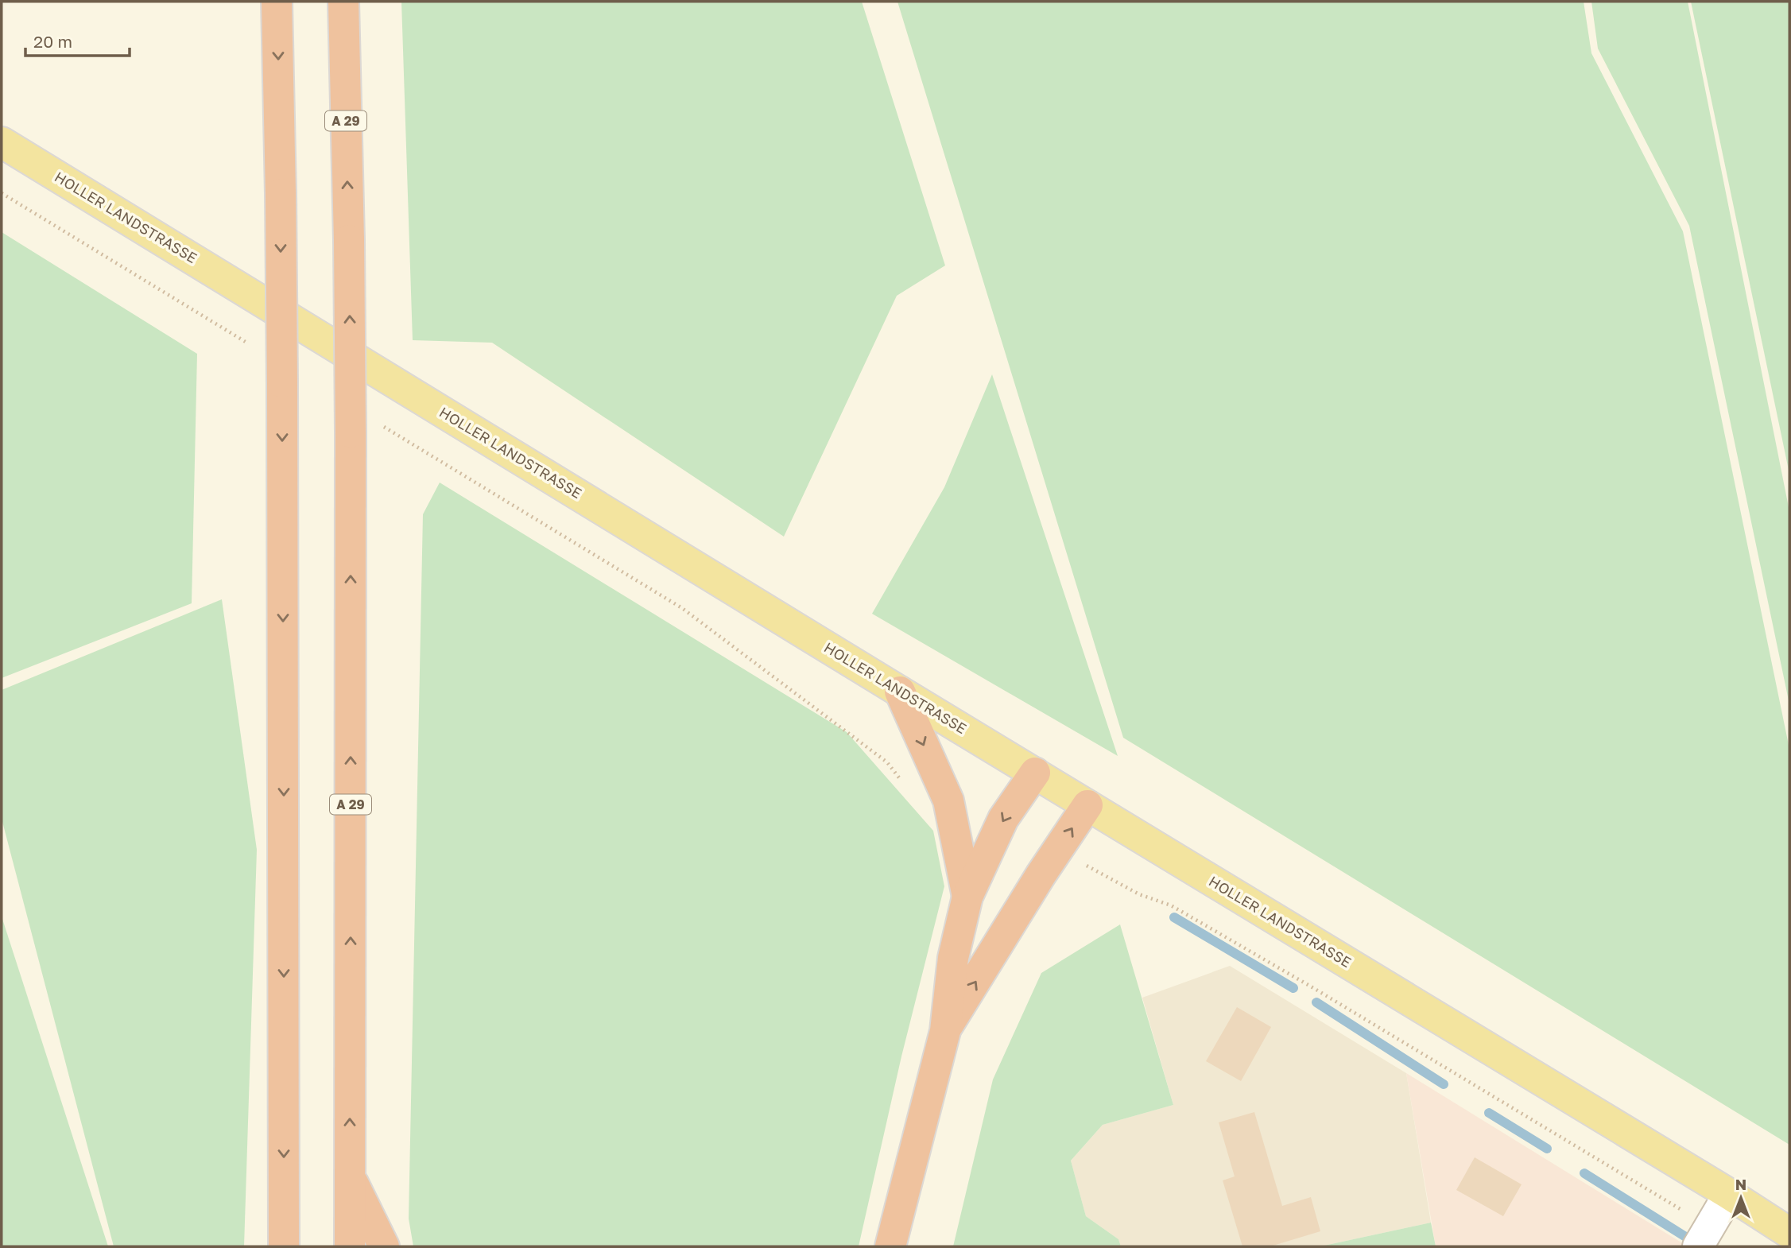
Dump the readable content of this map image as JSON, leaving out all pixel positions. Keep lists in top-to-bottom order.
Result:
{
  "streets": {
    "highway": ["A 29"],
    "main road": ["HOLLER LANDSTRASSE"]
  },
  "scale_bar": "20 m",
  "north": "top"
}
